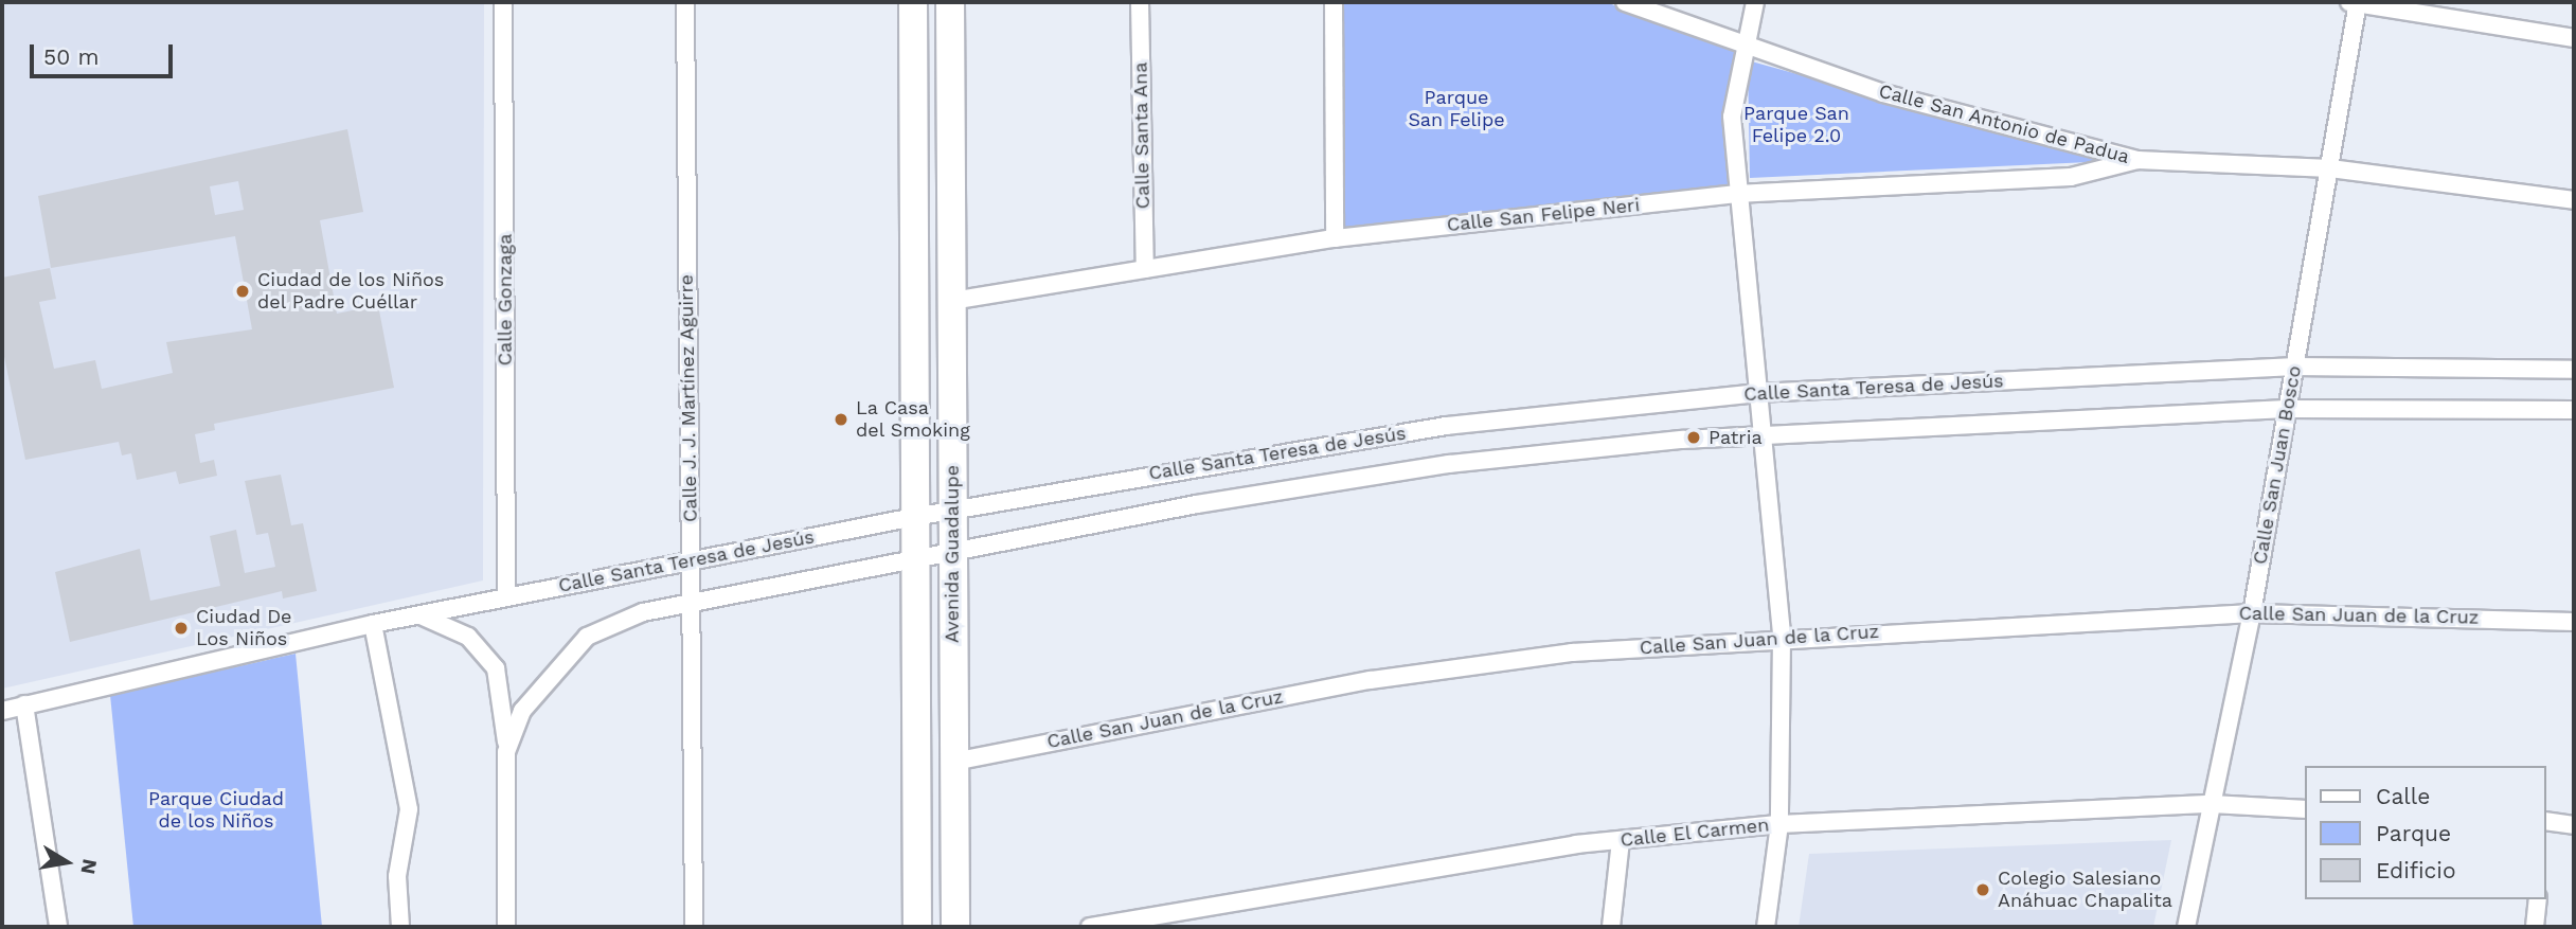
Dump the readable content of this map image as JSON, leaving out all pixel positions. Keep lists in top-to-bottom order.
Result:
{
  "streets": {
    "main road": ["Avenida Guadalupe"],
    "street": [
      "Calle San Antonio de Padua",
      "Calle Santa Ana",
      "Calle San Felipe Neri",
      "Calle Gonzaga",
      "Calle Santa Teresa de Jesús",
      "Calle J. J. Martínez Aguirre",
      "Calle San Juan Bosco",
      "Calle San Juan de la Cruz",
      "Calle El Carmen"
    ]
  },
  "crossings": [
    ["Calle San Antonio de Padua", "Calle San Felipe Neri"],
    ["Calle San Antonio de Padua", "Calle San Juan Bosco"],
    ["Calle Santa Ana", "Calle San Felipe Neri"],
    ["Calle San Felipe Neri", "Avenida Guadalupe"],
    ["Calle Gonzaga", "Calle Santa Teresa de Jesús"],
    ["Calle Santa Teresa de Jesús", "Calle J. J. Martínez Aguirre"],
    ["Calle Santa Teresa de Jesús", "Calle San Juan Bosco"],
    ["Calle Santa Teresa de Jesús", "Avenida Guadalupe"],
    ["Calle San Juan Bosco", "Calle San Juan de la Cruz"],
    ["Calle San Juan Bosco", "Calle El Carmen"],
    ["Avenida Guadalupe", "Calle San Juan de la Cruz"]
  ],
  "parks": ["Parque San Felipe", "Parque San Felipe 2.0", "Parque Ciudad de los Niños"],
  "places": [
    "Ciudad de los Niños del Padre Cuéllar",
    "La Casa del Smoking",
    "Patria",
    "Ciudad De Los Niños",
    "Colegio Salesiano Anáhuac Chapalita"
  ],
  "legend": ["Calle", "Parque", "Edificio"],
  "scale_bar": "50 m",
  "north": "right"
}
